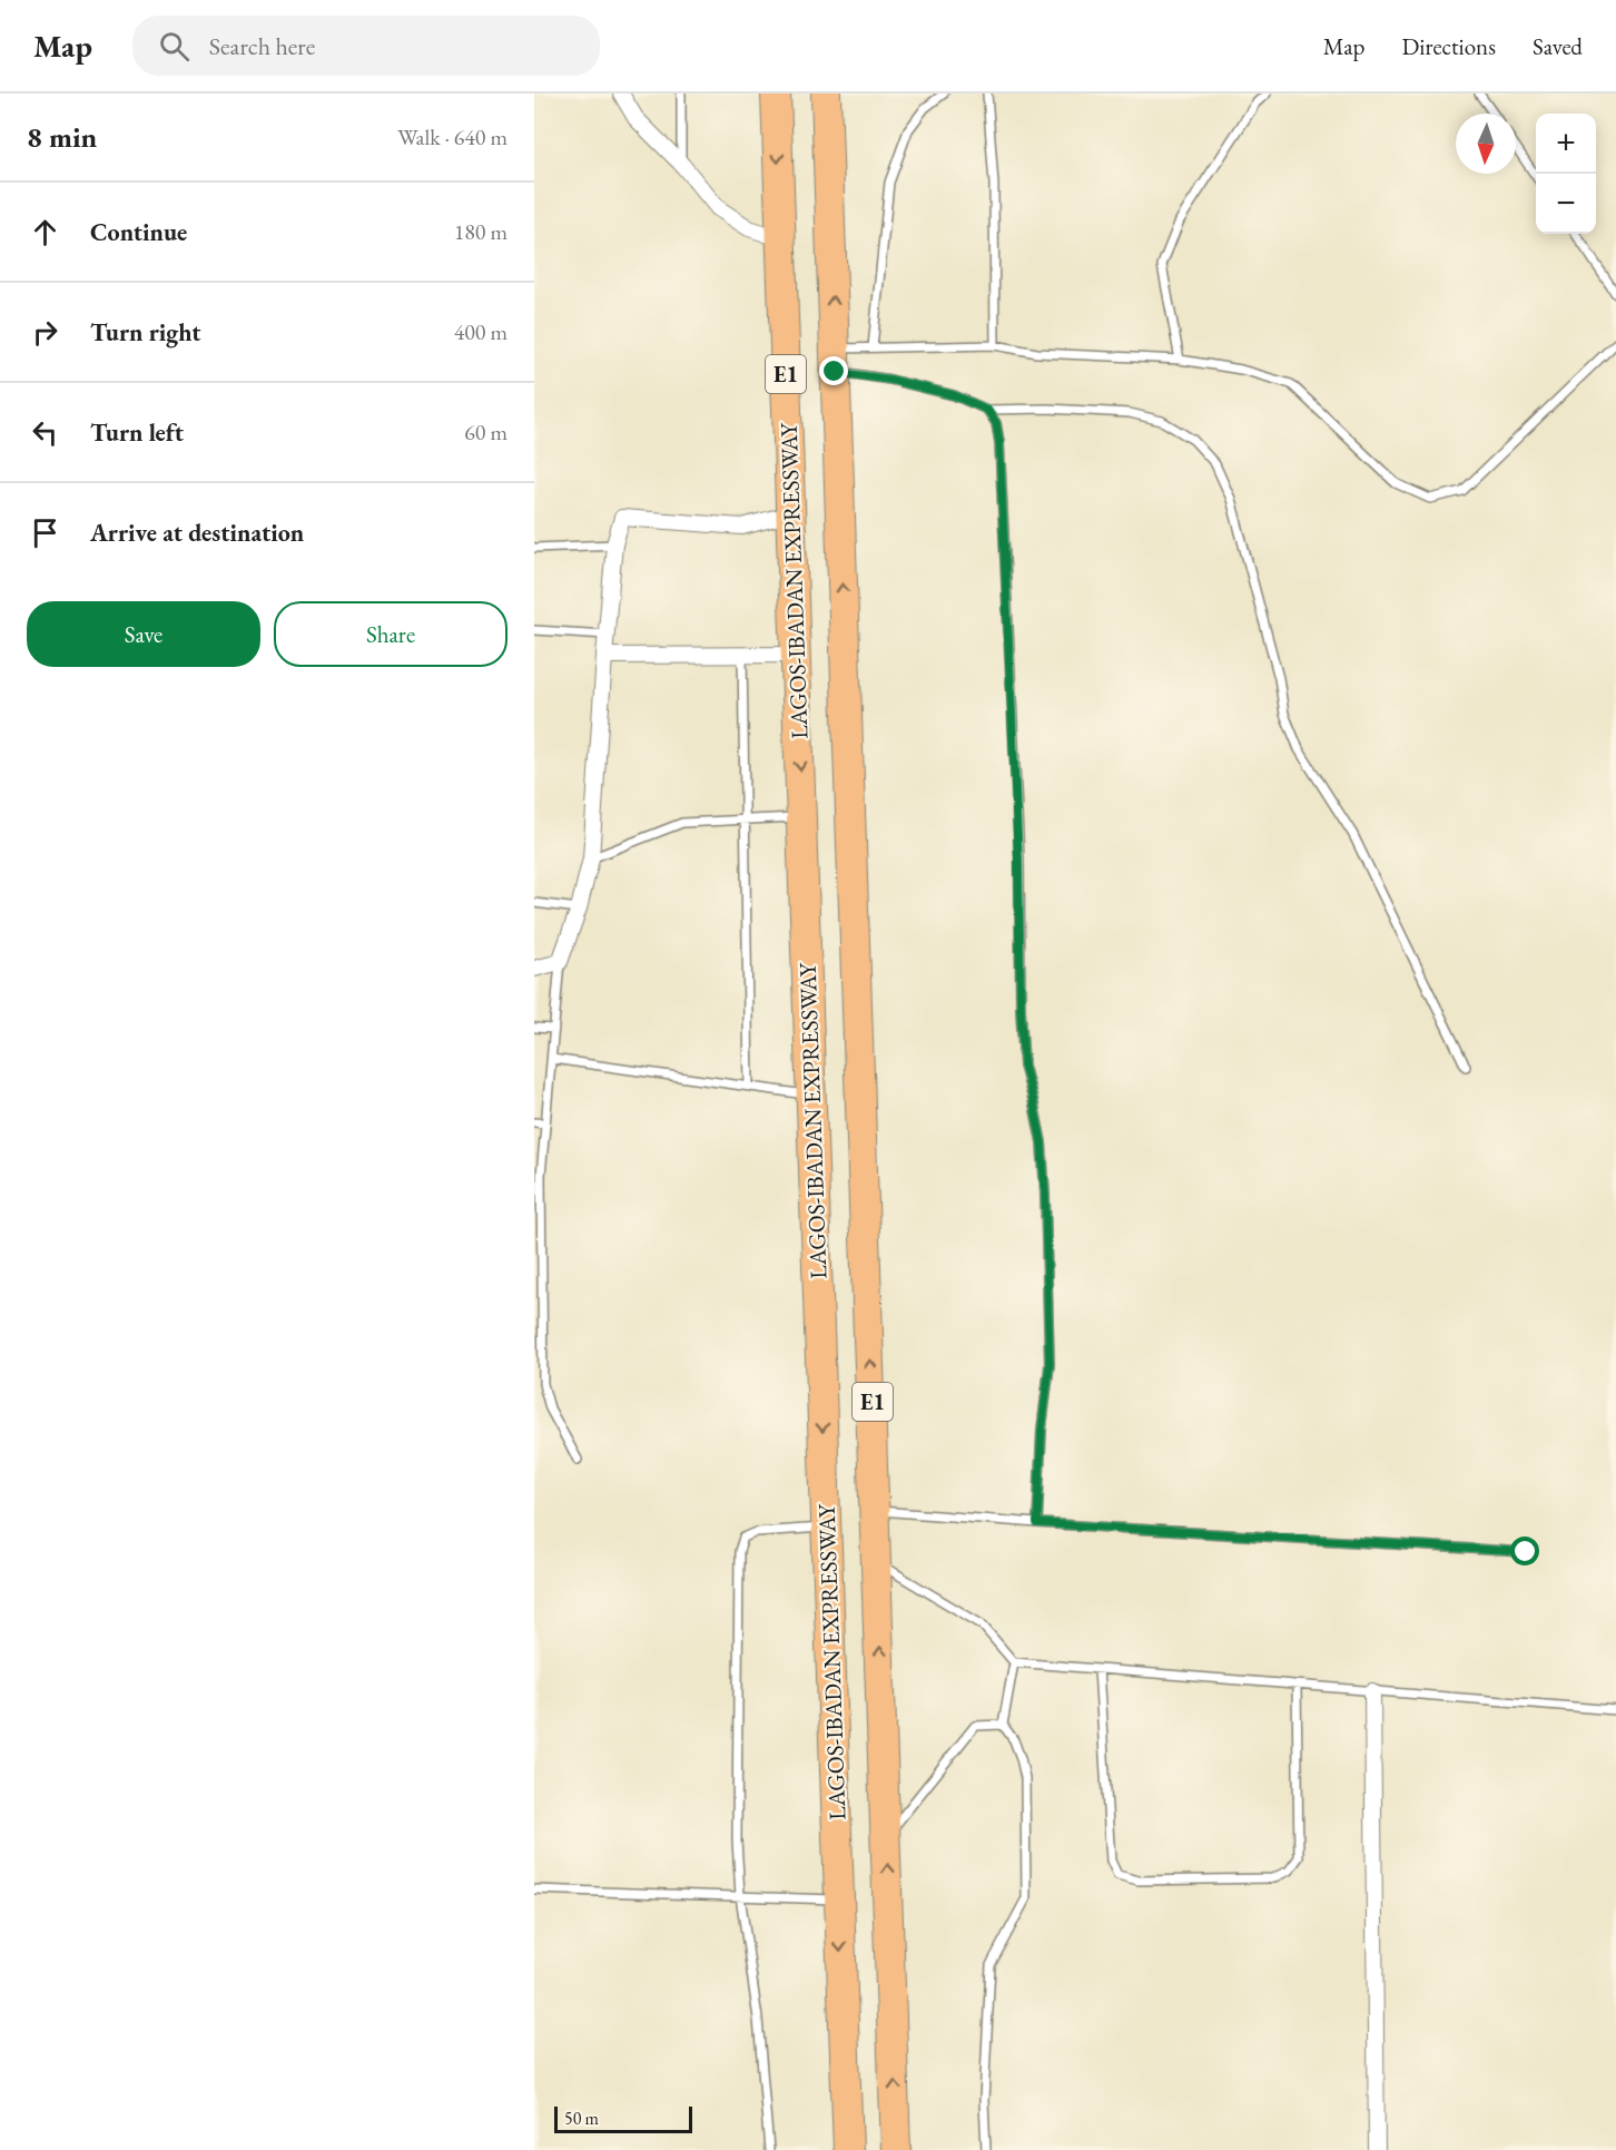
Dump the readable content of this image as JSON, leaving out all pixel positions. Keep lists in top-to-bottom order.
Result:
{
  "streets": {
    "highway": ["E1", "LAGOS-IBADAN EXPRESSWAY"]
  },
  "scale_bar": "50 m",
  "north": "bottom",
  "page": {
    "header": "Map",
    "search": "Search here",
    "nav": ["Map", "Directions", "Saved"],
    "heading": ["8 min", "Walk · 640 m"],
    "map_buttons": ["+", "−"],
    "list": [
      ["Continue", "180 m"],
      ["Turn right", "400 m"],
      ["Turn left", "60 m"],
      "Arrive at destination"
    ],
    "buttons": ["Save", "Share"],
    "scale": "50 m"
  }
}
